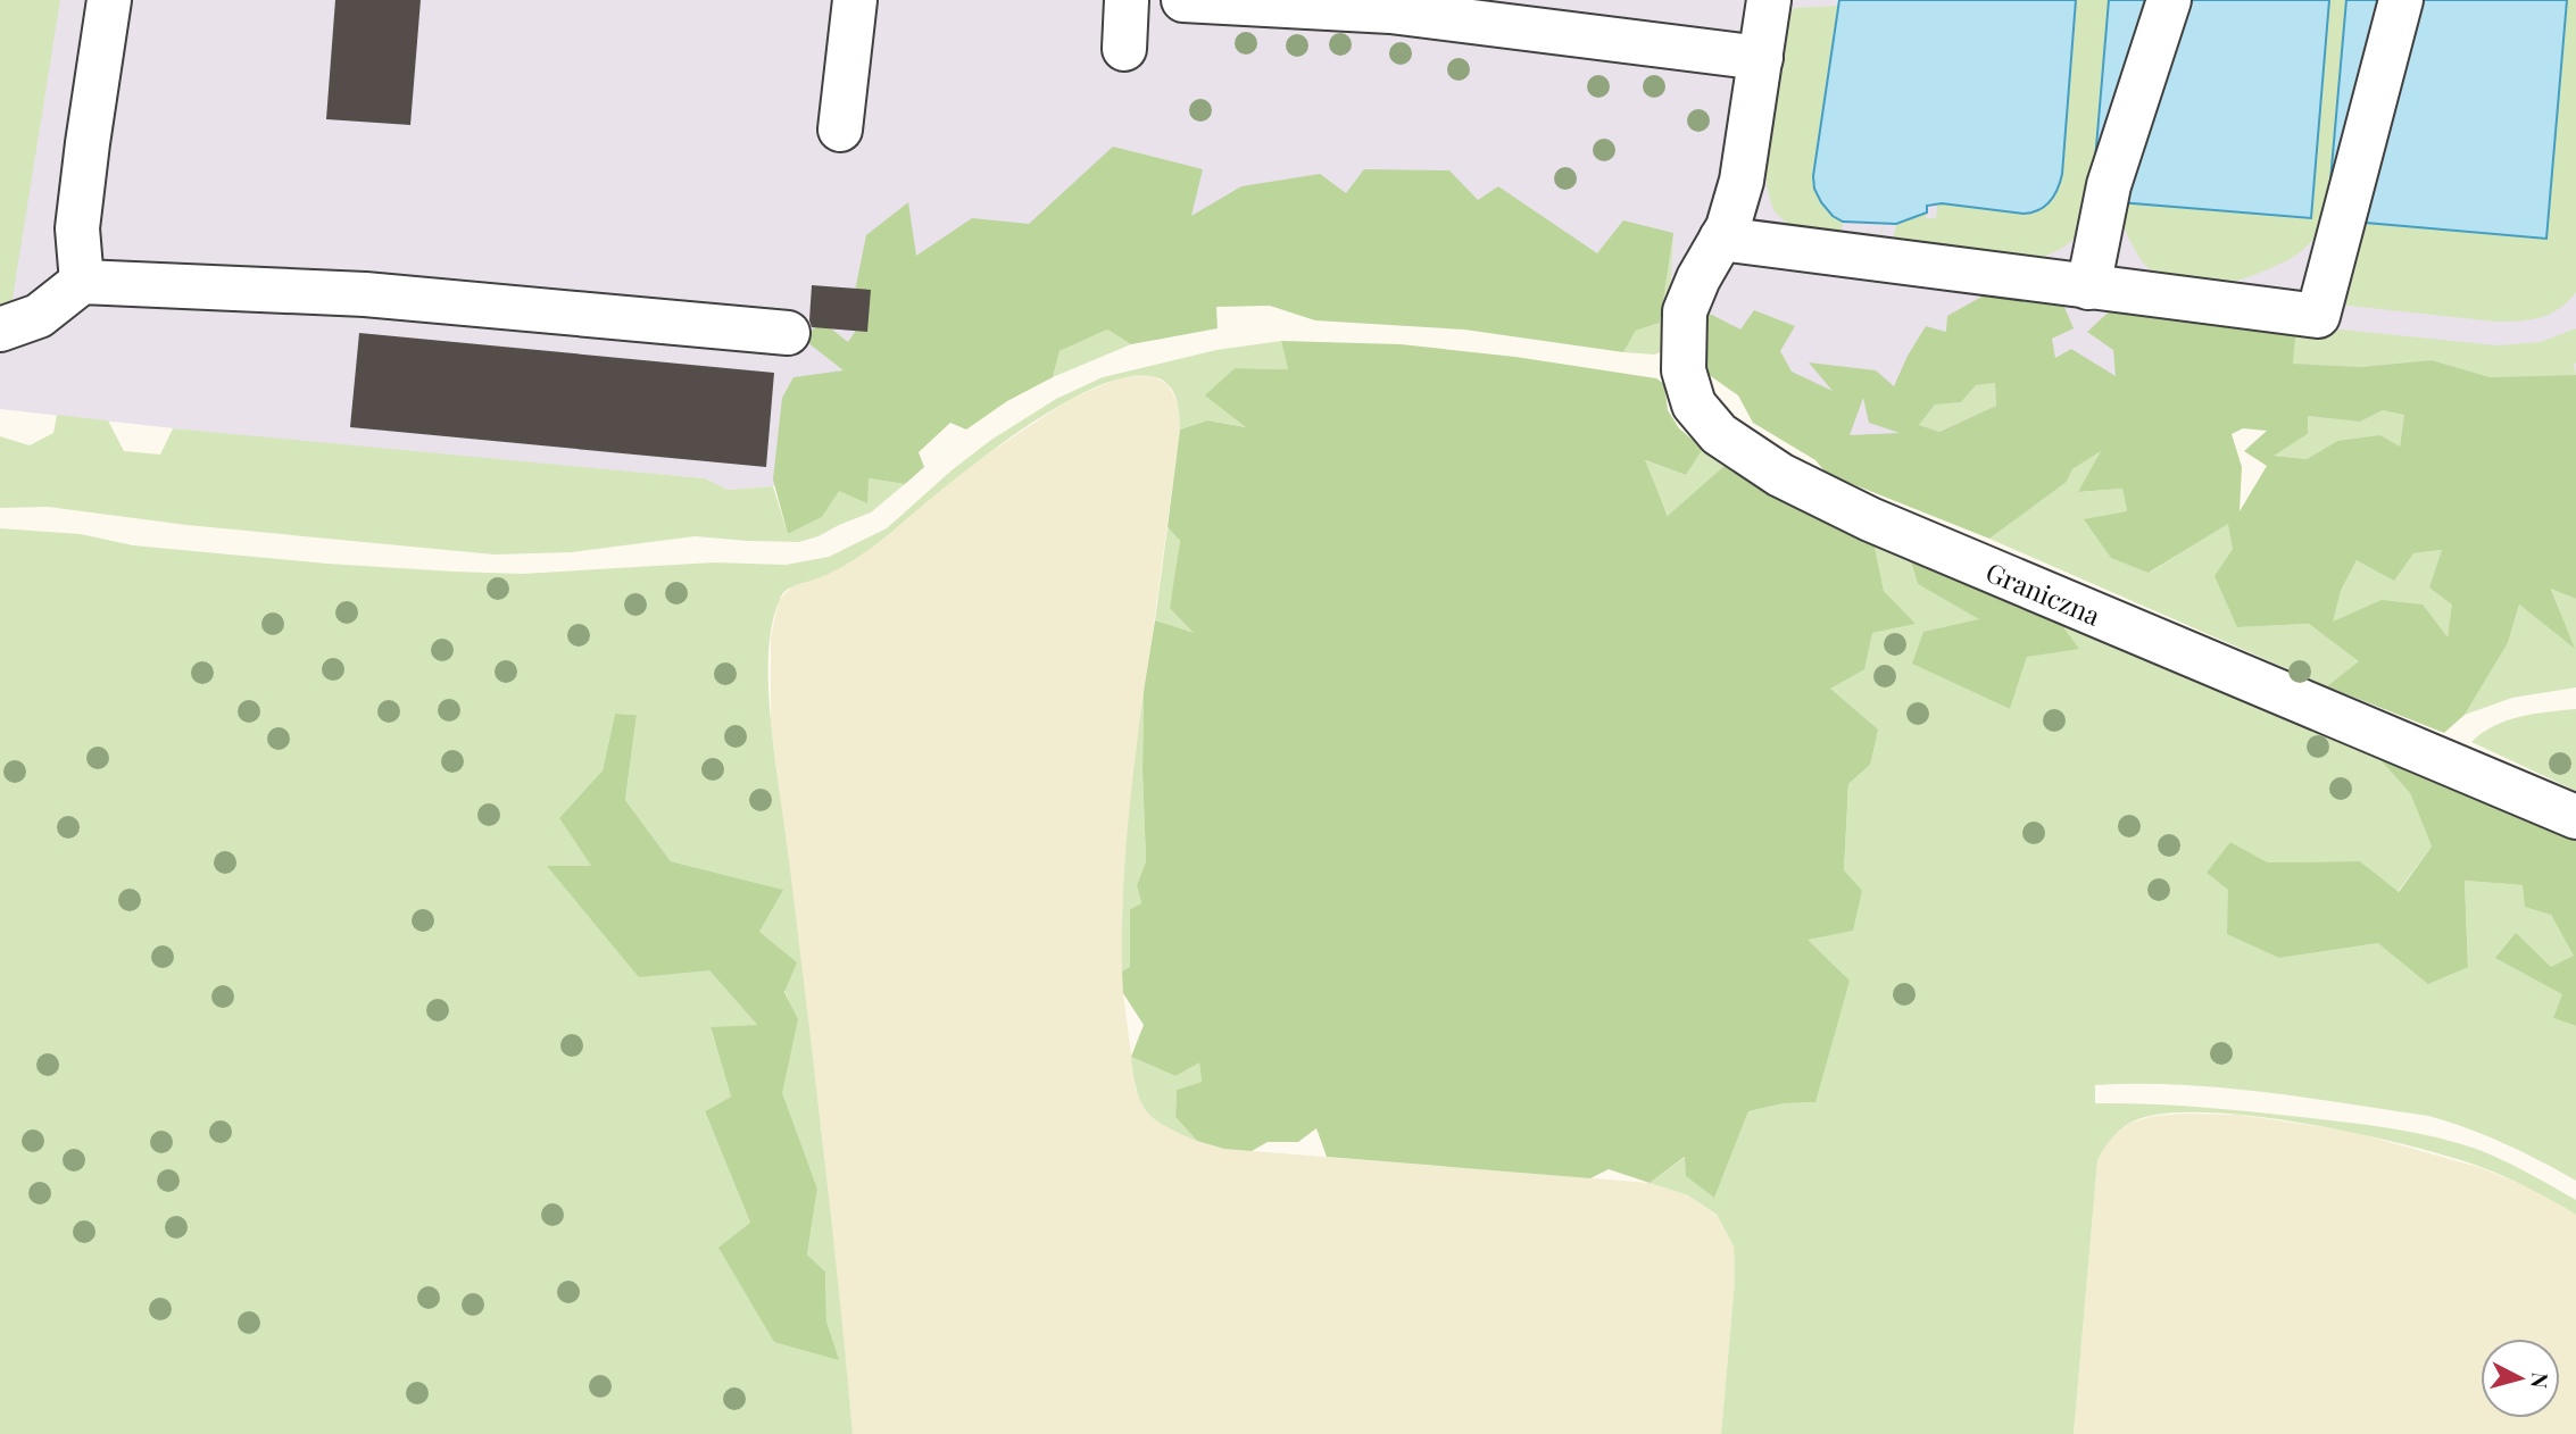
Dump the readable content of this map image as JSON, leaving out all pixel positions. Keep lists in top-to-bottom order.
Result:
{
  "streets": {
    "street": ["Graniczna"]
  },
  "north": "right"
}
